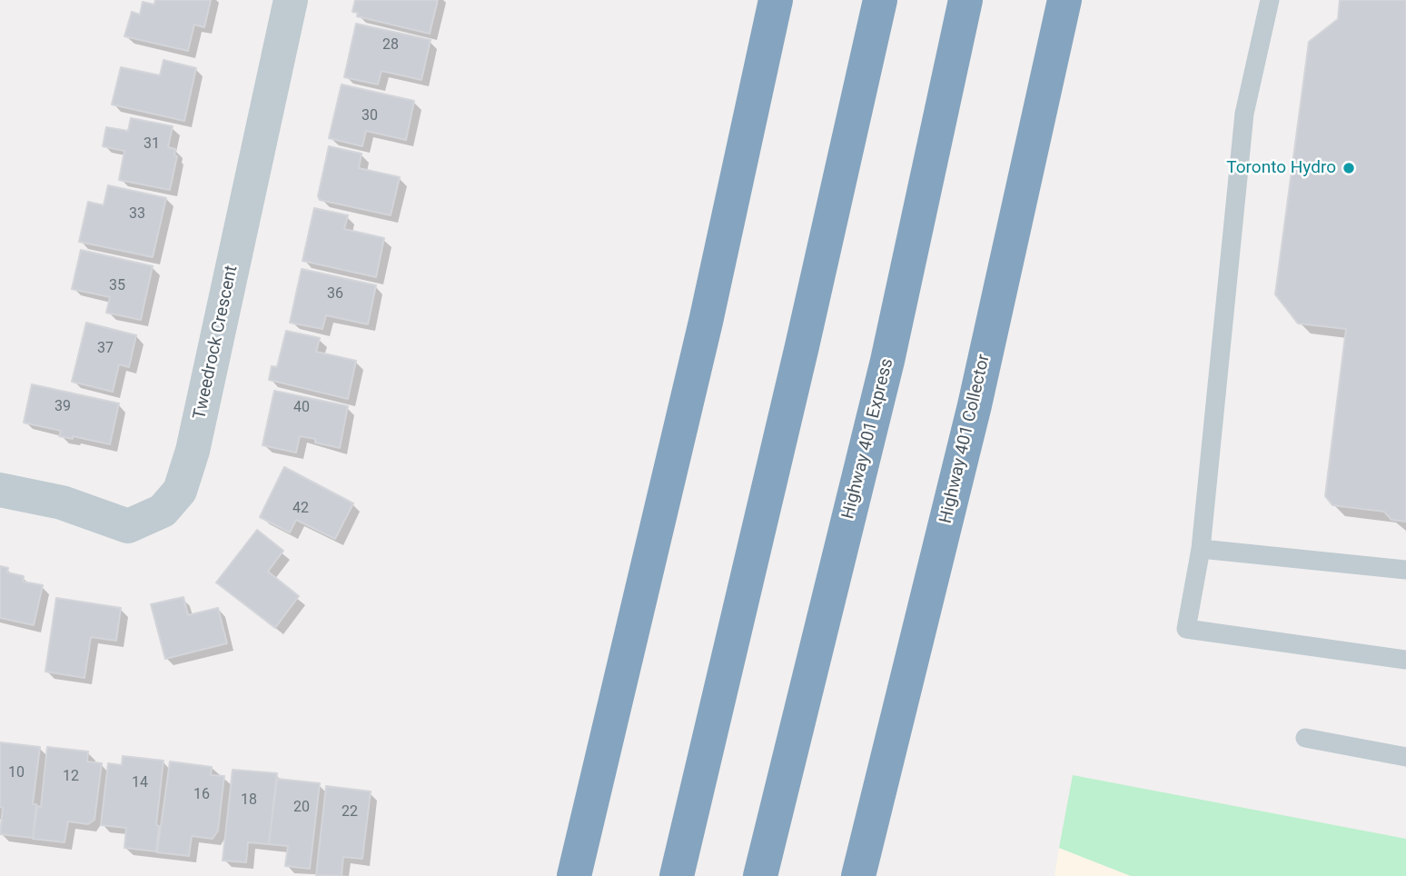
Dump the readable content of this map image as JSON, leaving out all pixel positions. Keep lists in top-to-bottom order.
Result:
{
  "streets": {
    "highway": ["Highway 401 Express", "Highway 401 Collector"],
    "street": ["Tweedrock Crescent"]
  },
  "places": ["Toronto Hydro"],
  "house_numbers": [
    "28",
    "30",
    "31",
    "33",
    "35",
    "36",
    "37",
    "39",
    "40",
    "42",
    "10",
    "12",
    "14",
    "16",
    "18",
    "20",
    "22"
  ]
}
